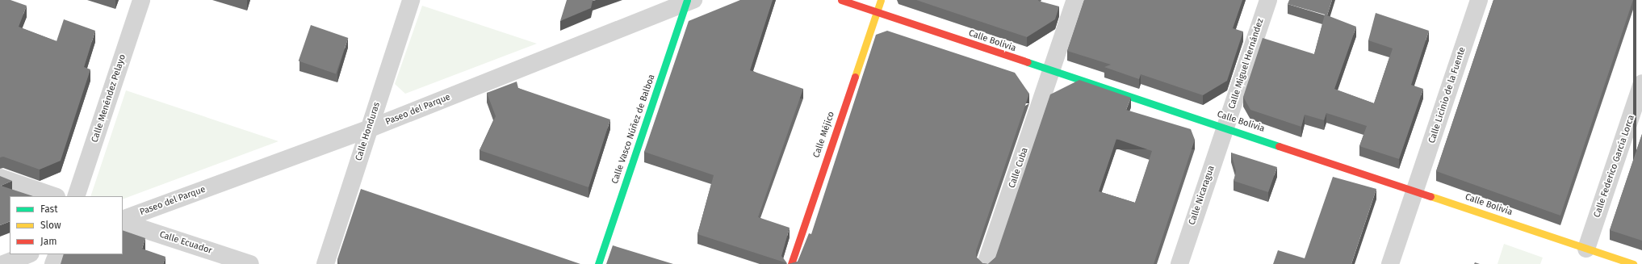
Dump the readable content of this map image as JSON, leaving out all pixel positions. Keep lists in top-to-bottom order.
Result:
{
  "streets": {
    "street": [
      "Calle Bolivia",
      "Calle Miguel Hernández",
      "Calle Licinio de la Fuente",
      "Calle Menéndez Pelayo",
      "Paseo del Parque",
      "Calle Vasco Núñez de Balboa",
      "Calle Honduras",
      "Calle Méjico",
      "Calle Federico García Lorca",
      "Calle Cuba",
      "Calle Nicaragua",
      "Calle Ecuador"
    ]
  },
  "crossings": [
    ["Calle Bolivia", "Calle Miguel Hernández"],
    ["Calle Bolivia", "Calle Licinio de la Fuente"],
    ["Calle Bolivia", "Calle Méjico"],
    ["Calle Bolivia", "Calle Federico García Lorca"],
    ["Calle Bolivia", "Calle Cuba"],
    ["Calle Bolivia", "Calle Nicaragua"],
    ["Calle Miguel Hernández", "Calle Nicaragua"],
    ["Paseo del Parque", "Calle Vasco Núñez de Balboa"],
    ["Paseo del Parque", "Calle Honduras"]
  ],
  "legend": ["Fast", "Slow", "Jam"]
}
